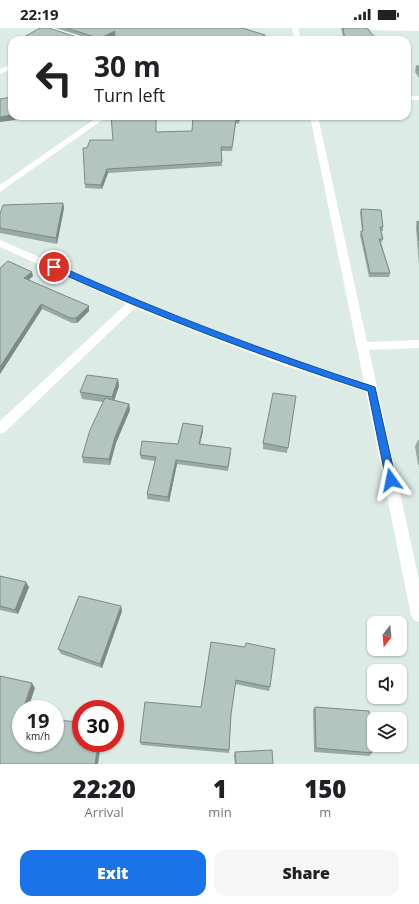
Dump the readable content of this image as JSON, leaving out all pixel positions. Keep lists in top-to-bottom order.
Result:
{
  "north": "bottom",
  "page": {
    "status": "22:19",
    "turn": ["30 m", "Turn left"],
    "speed": "19 km/h",
    "limit": "30",
    "eta": [
      "22:20",
      "Arrival",
      "1",
      "min",
      "150",
      "m"
    ],
    "buttons": ["Exit", "Share"]
  }
}
